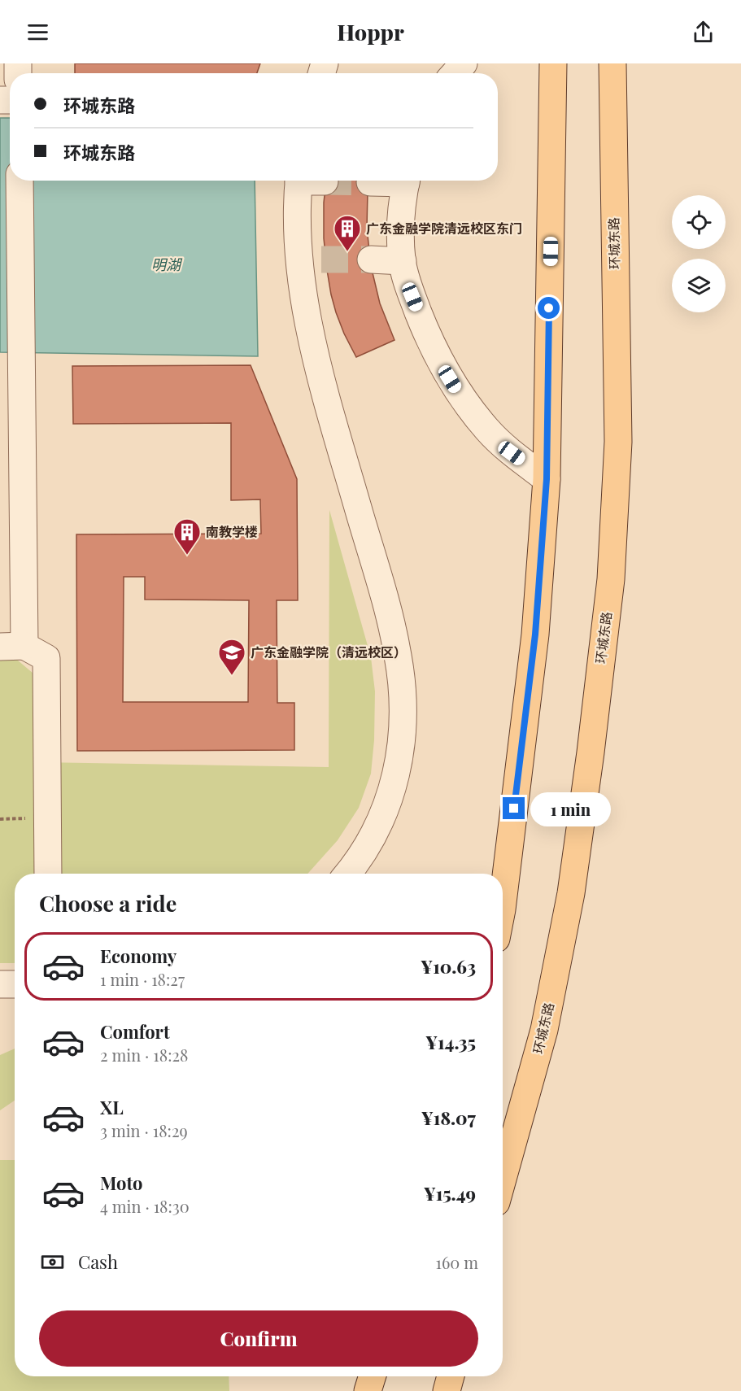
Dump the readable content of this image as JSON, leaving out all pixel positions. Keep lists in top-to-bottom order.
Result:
{
  "streets": {
    "main road": ["环城东路"]
  },
  "water": ["明湖"],
  "places": {
    "building": ["广东金融学院清远校区东门", "南教学楼"],
    "school or university": ["广东金融学院（清远校区）"]
  },
  "page": {
    "header": "Hoppr",
    "banner": ["环城东路", "环城东路"],
    "bubble": "1 min",
    "heading": "Choose a ride",
    "list": [
      {
        "name": "Economy",
        "note": "1 min · 18:27",
        "value": "¥10.63"
      },
      {
        "name": "Comfort",
        "note": "2 min · 18:28",
        "value": "¥14.35"
      },
      {
        "name": "XL",
        "note": "3 min · 18:29",
        "value": "¥18.07"
      },
      {
        "name": "Moto",
        "note": "4 min · 18:30",
        "value": "¥15.49"
      }
    ],
    "pay": ["Cash", "160 m"],
    "buttons": "Confirm"
  }
}
